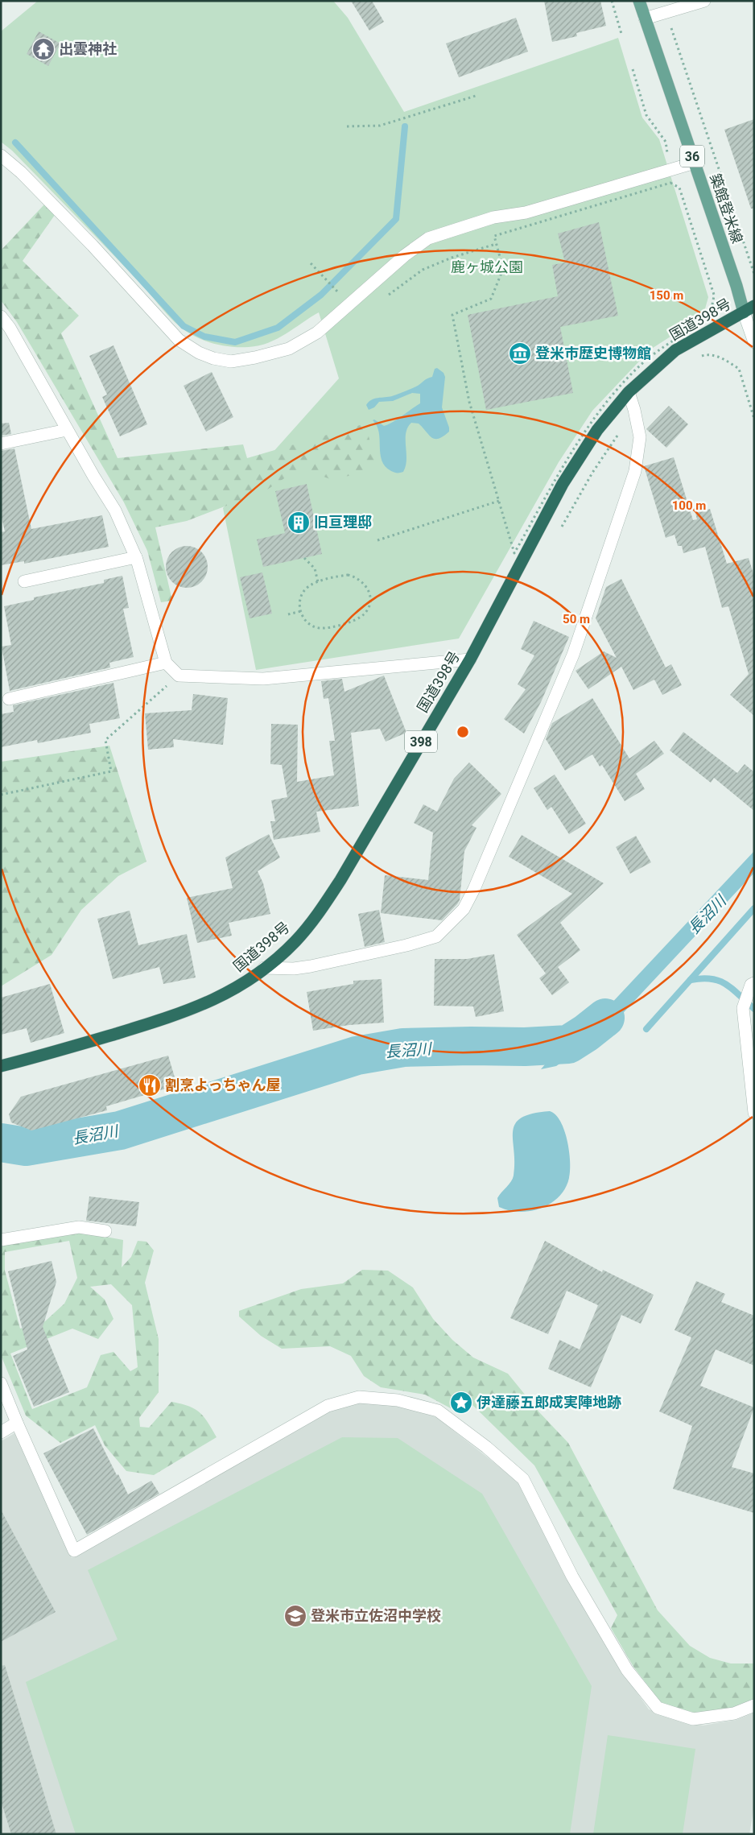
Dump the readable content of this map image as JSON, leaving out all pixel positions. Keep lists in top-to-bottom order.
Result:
{
  "streets": {
    "highway": ["国道398号", "398"],
    "main road": ["36", "築館登米線"]
  },
  "crossings": [
    ["築館登米線", "国道398号"]
  ],
  "water": ["長沼川"],
  "parks": ["鹿ヶ城公園"],
  "places": {
    "temple": ["出雲神社"],
    "museum": ["登米市歴史博物館"],
    "building": ["旧亘理邸"],
    "restaurant": ["割烹よっちゃん屋"],
    "place": ["伊達藤五郎成実陣地跡"],
    "school or university": ["登米市立佐沼中学校"]
  },
  "rings": ["150 m", "100 m", "50 m"]
}
